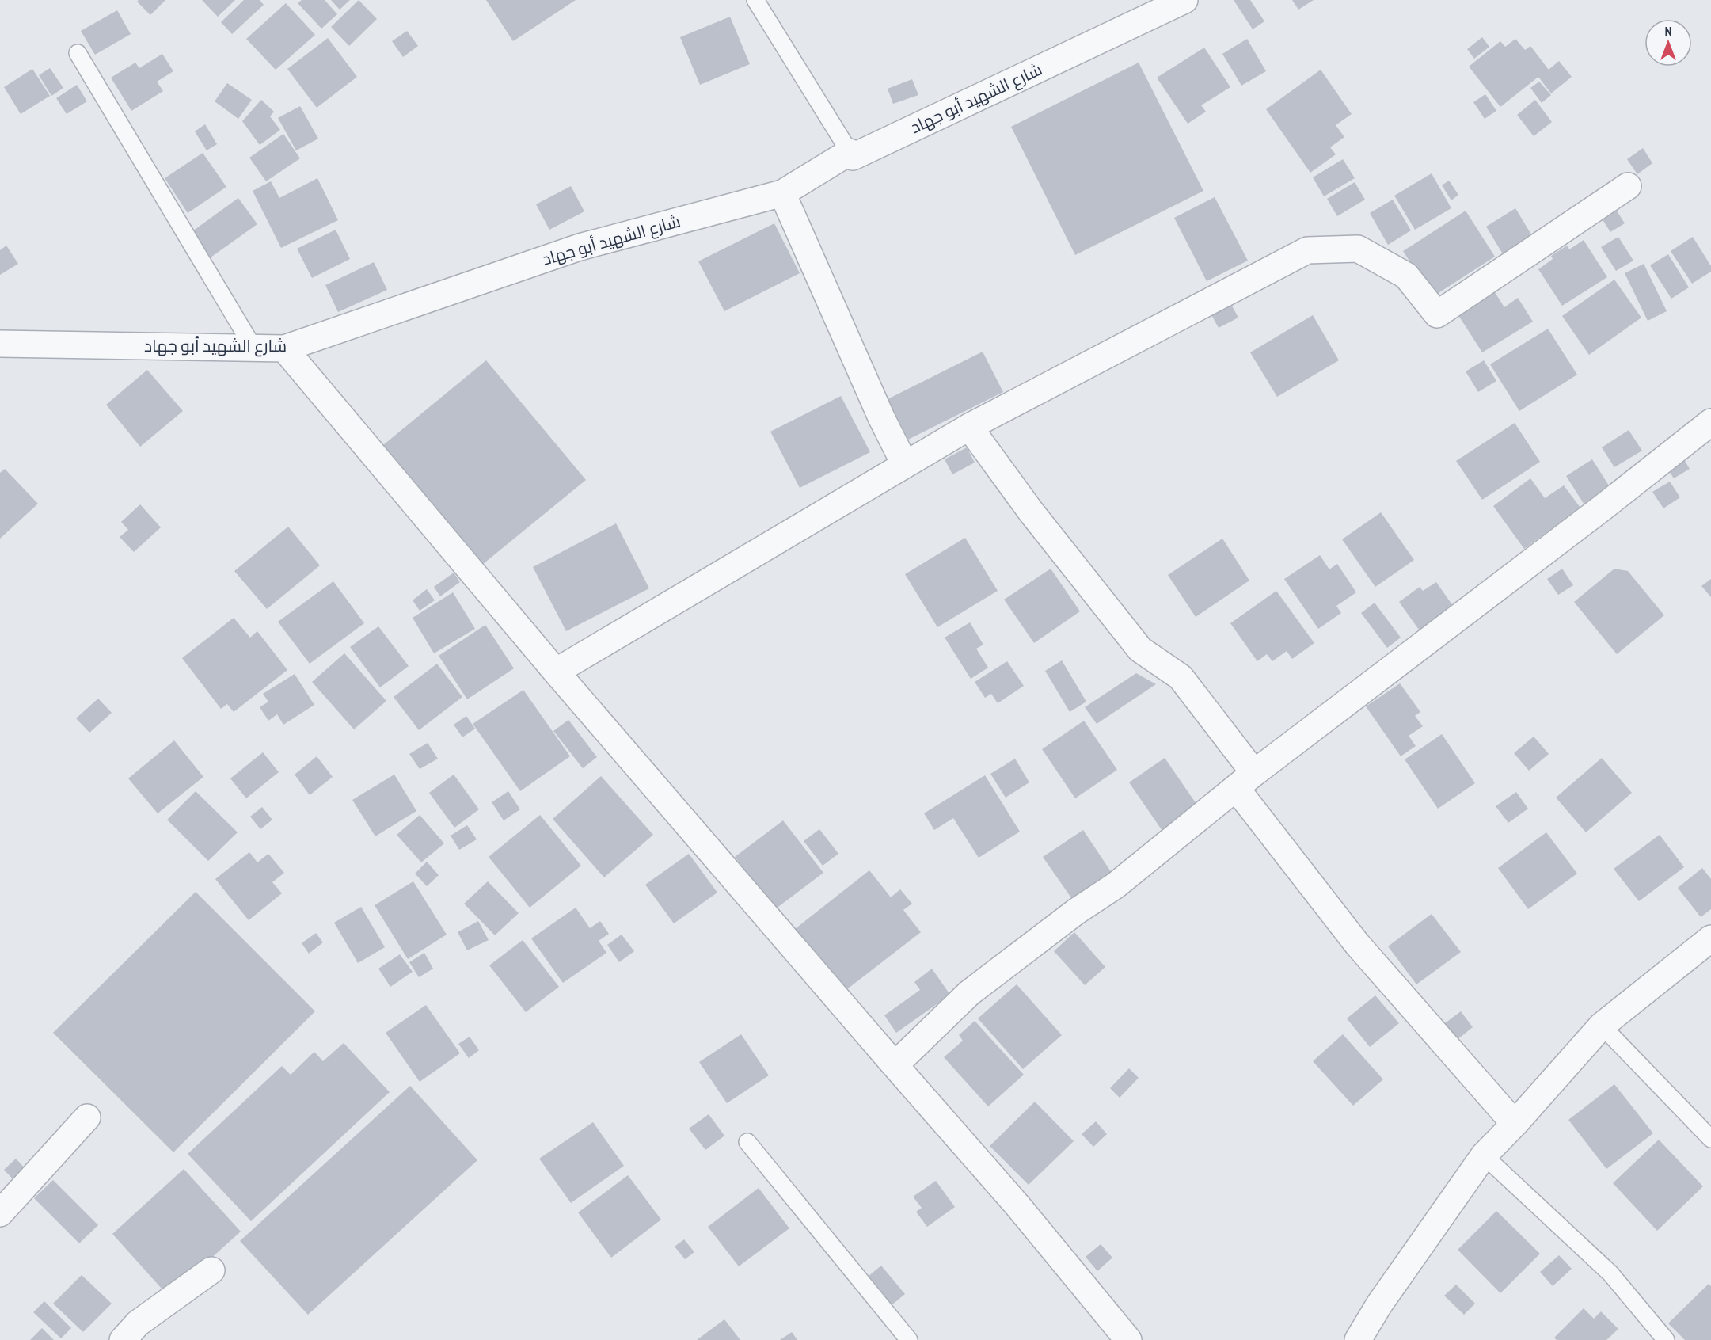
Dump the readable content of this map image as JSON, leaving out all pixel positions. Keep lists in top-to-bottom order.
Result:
{
  "streets": {
    "street": ["شارع الشهيد أبو جهاد"]
  },
  "north": "top"
}
